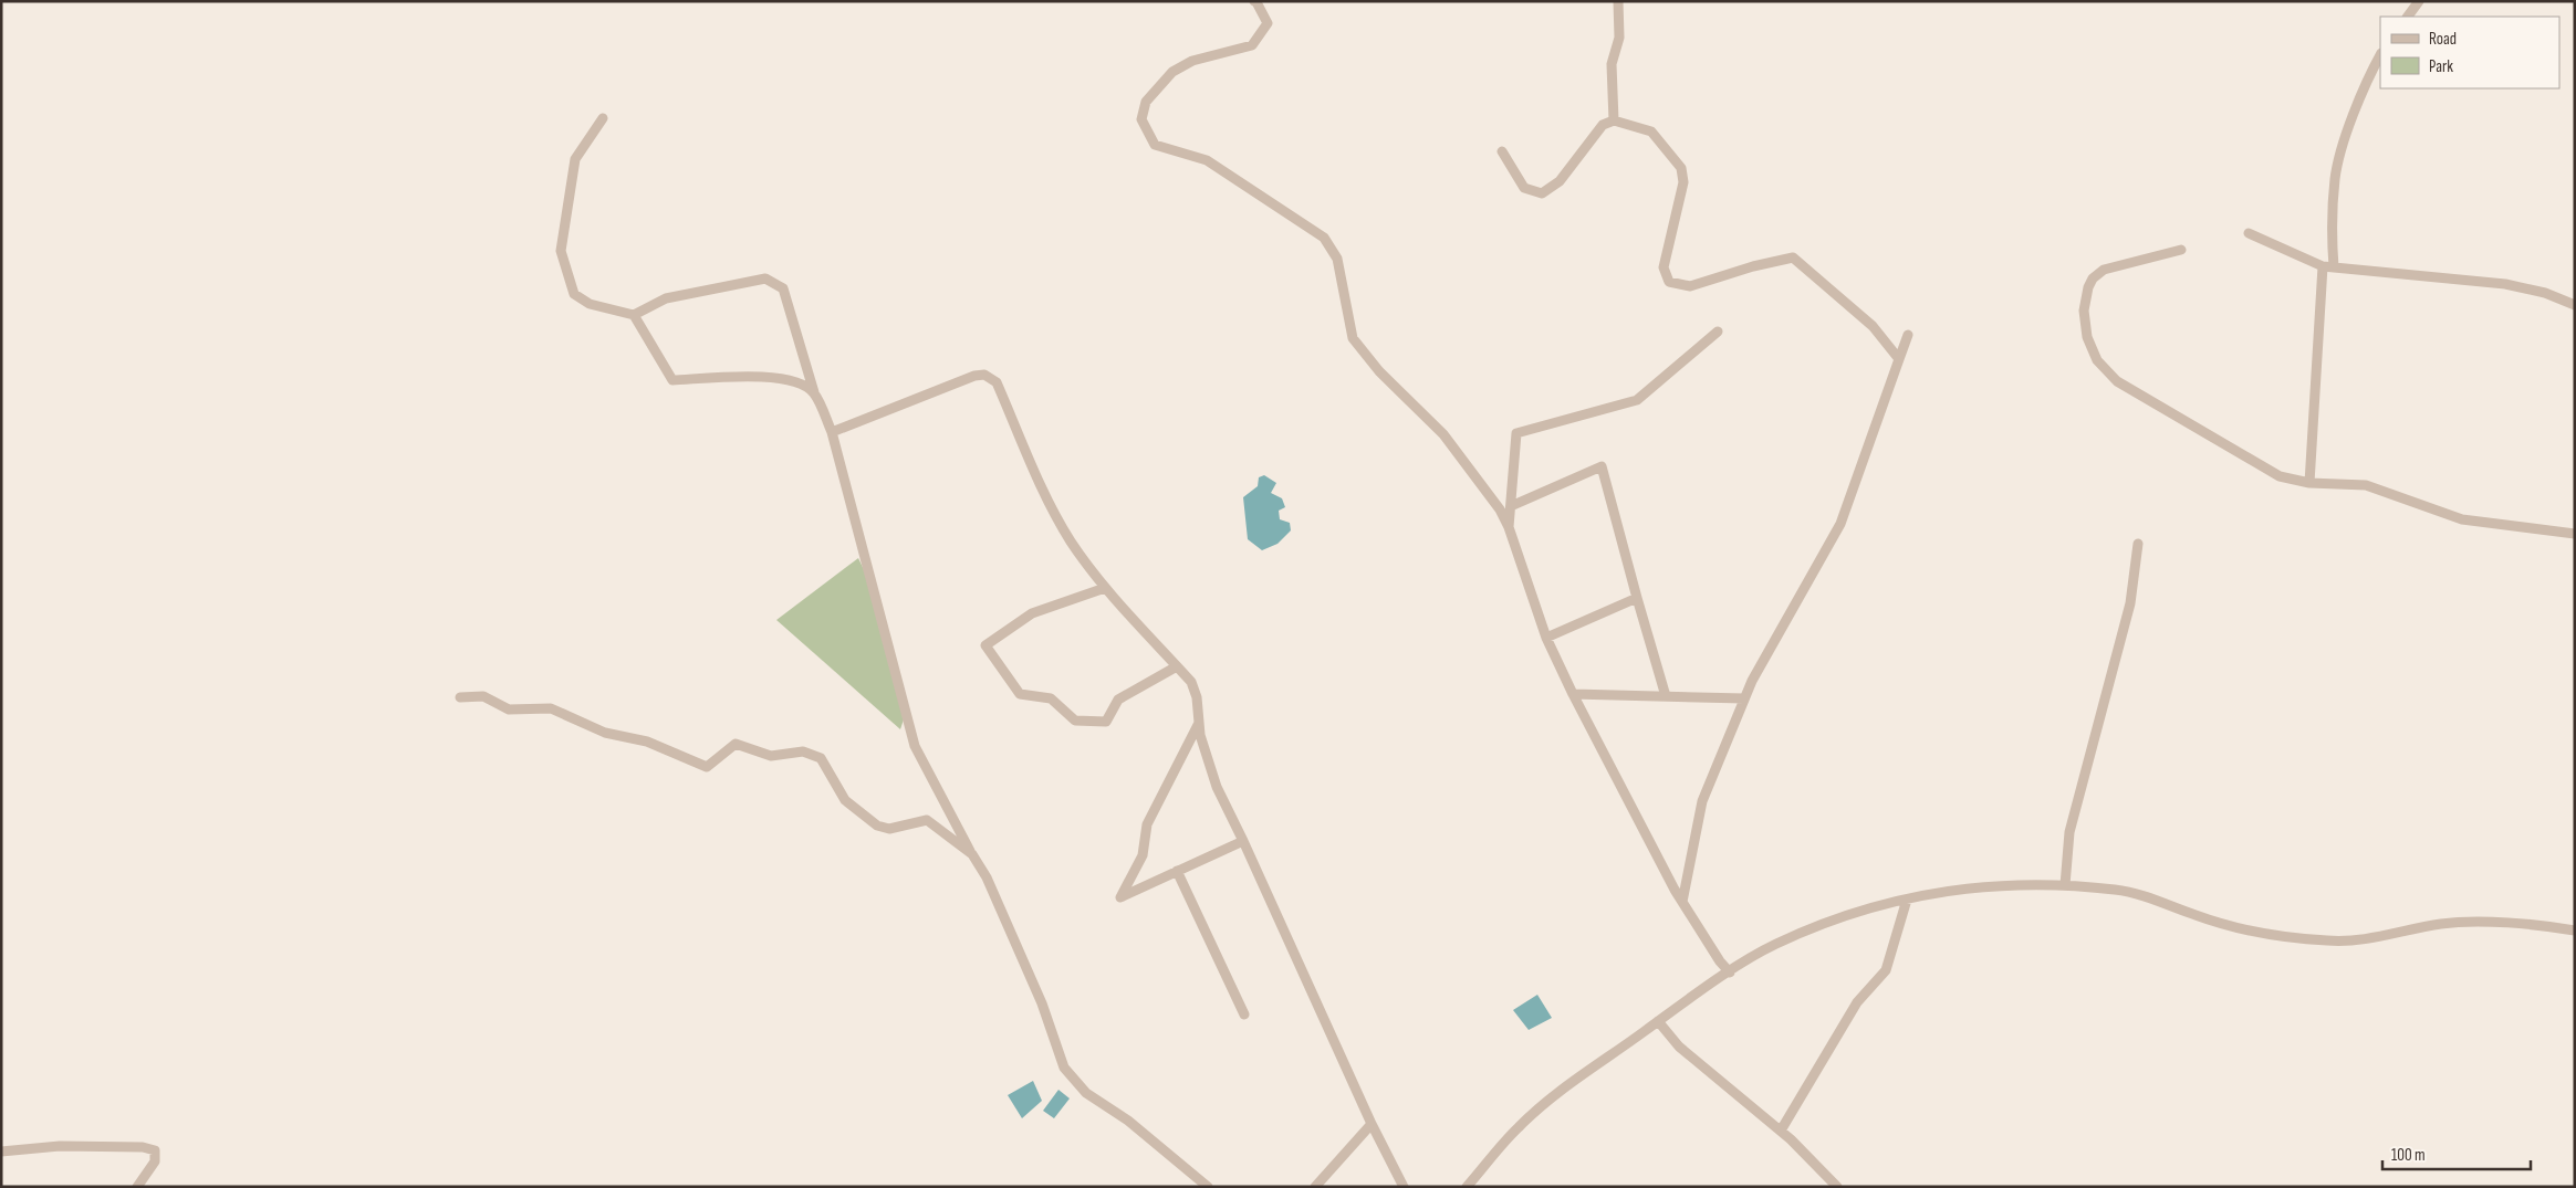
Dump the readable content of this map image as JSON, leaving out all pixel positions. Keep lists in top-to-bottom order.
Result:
{
  "legend": ["Road", "Park"],
  "scale_bar": "100 m"
}
